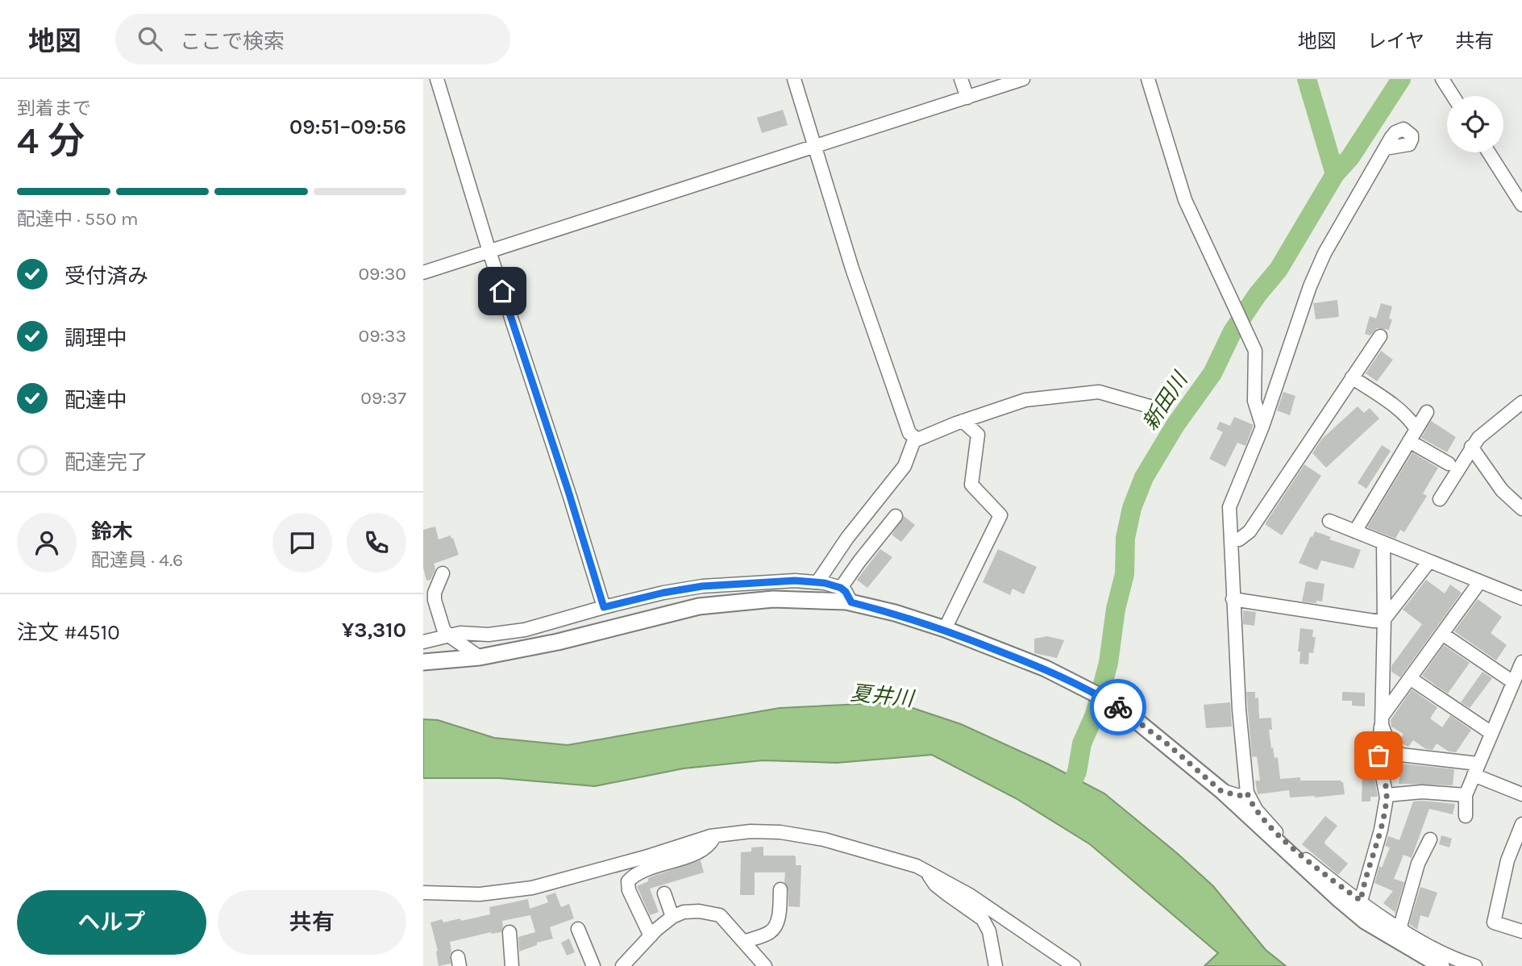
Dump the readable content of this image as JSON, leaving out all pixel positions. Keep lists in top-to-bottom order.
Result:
{
  "water": ["新田川", "夏井川"],
  "page": {
    "header": "地図",
    "search": "ここで検索",
    "nav": ["地図", "レイヤ", "共有"],
    "heading": ["4 分", "到着まで", "09:51–09:56"],
    "panel": [
      "鈴木",
      "配達員 · 4.6",
      "注文 #4510",
      "¥3,310"
    ],
    "bar": "配達中 · 550 m",
    "list": [
      ["受付済み", "09:30"],
      ["調理中", "09:33"],
      ["配達中", "09:37"],
      "配達完了"
    ],
    "buttons": ["ヘルプ", "共有"]
  }
}
